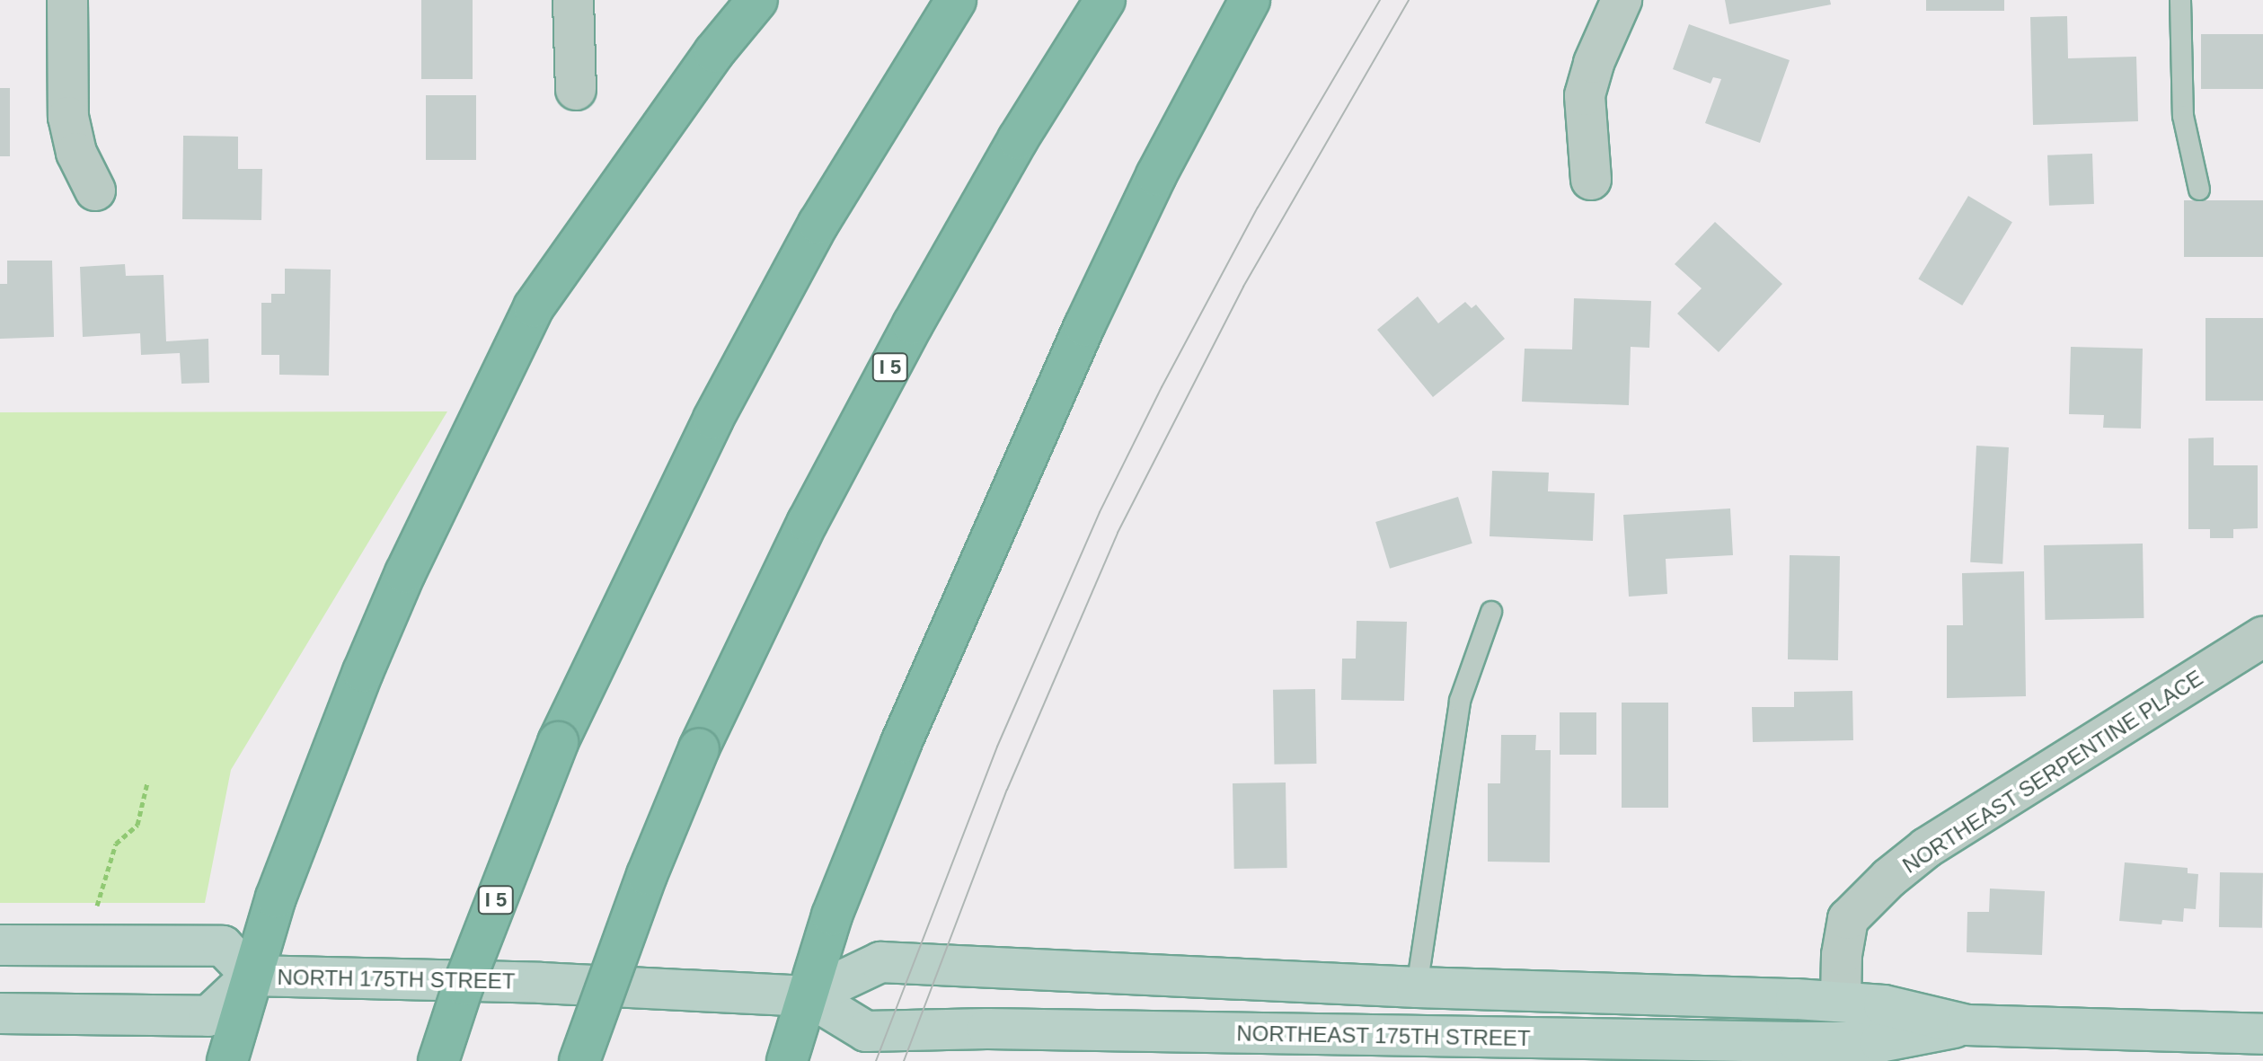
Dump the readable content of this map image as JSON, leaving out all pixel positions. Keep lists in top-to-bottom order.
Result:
{
  "streets": {
    "highway": ["I 5"],
    "main road": ["NORTH 175TH STREET", "NORTHEAST 175TH STREET"],
    "street": ["NORTHEAST SERPENTINE PLACE"]
  },
  "crossings": [
    ["NORTHEAST SERPENTINE PLACE", "NORTHEAST 175TH STREET"],
    ["NORTH 175TH STREET", "NORTHEAST 175TH STREET"]
  ]
}
